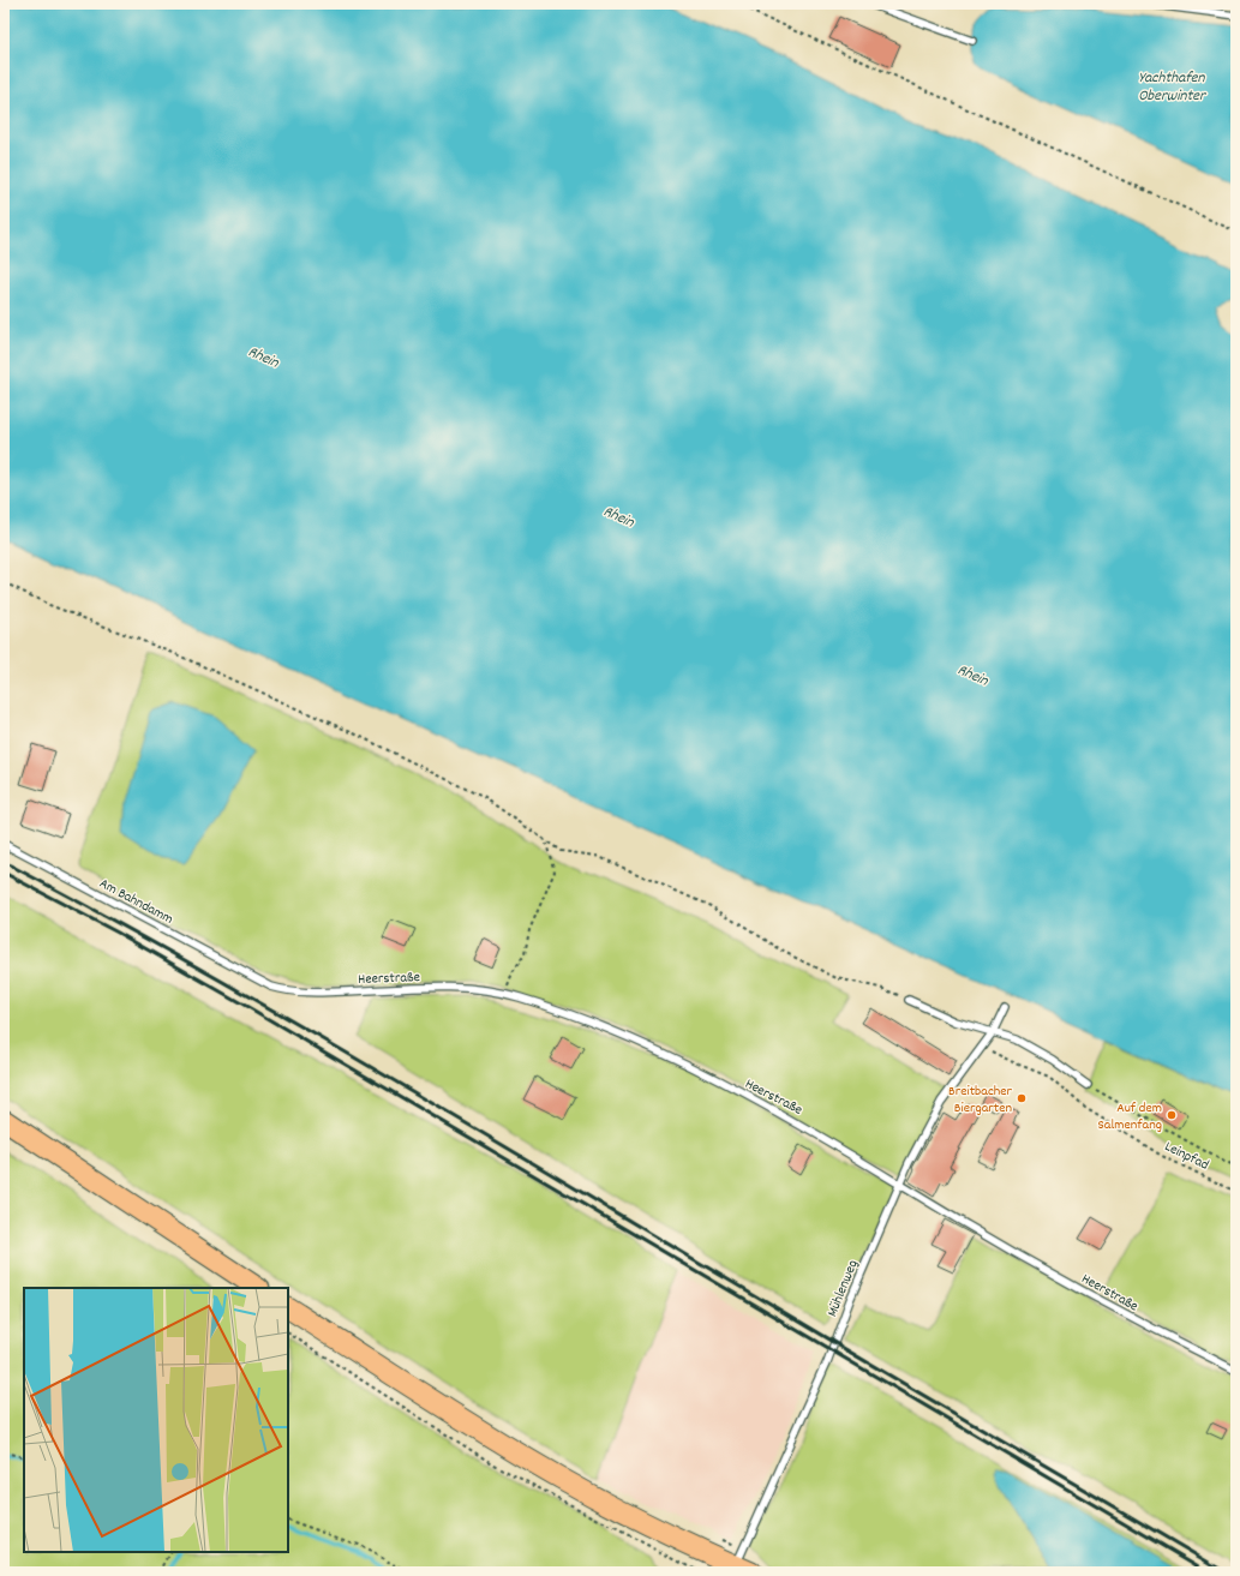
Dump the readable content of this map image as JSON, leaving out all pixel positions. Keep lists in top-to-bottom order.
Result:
{
  "streets": {
    "lane": ["Am Bahndamm", "Heerstraße", "Mühlenweg"],
    "path": ["Leinpfad"]
  },
  "crossings": [
    ["Am Bahndamm", "Heerstraße"],
    ["Heerstraße", "Mühlenweg"],
    ["Leinpfad", "Mühlenweg"]
  ],
  "water": ["Yachthafen Oberwinter", "Rhein"],
  "places": ["Breitbacher Biergarten", "Auf dem Salmenfang"]
}
